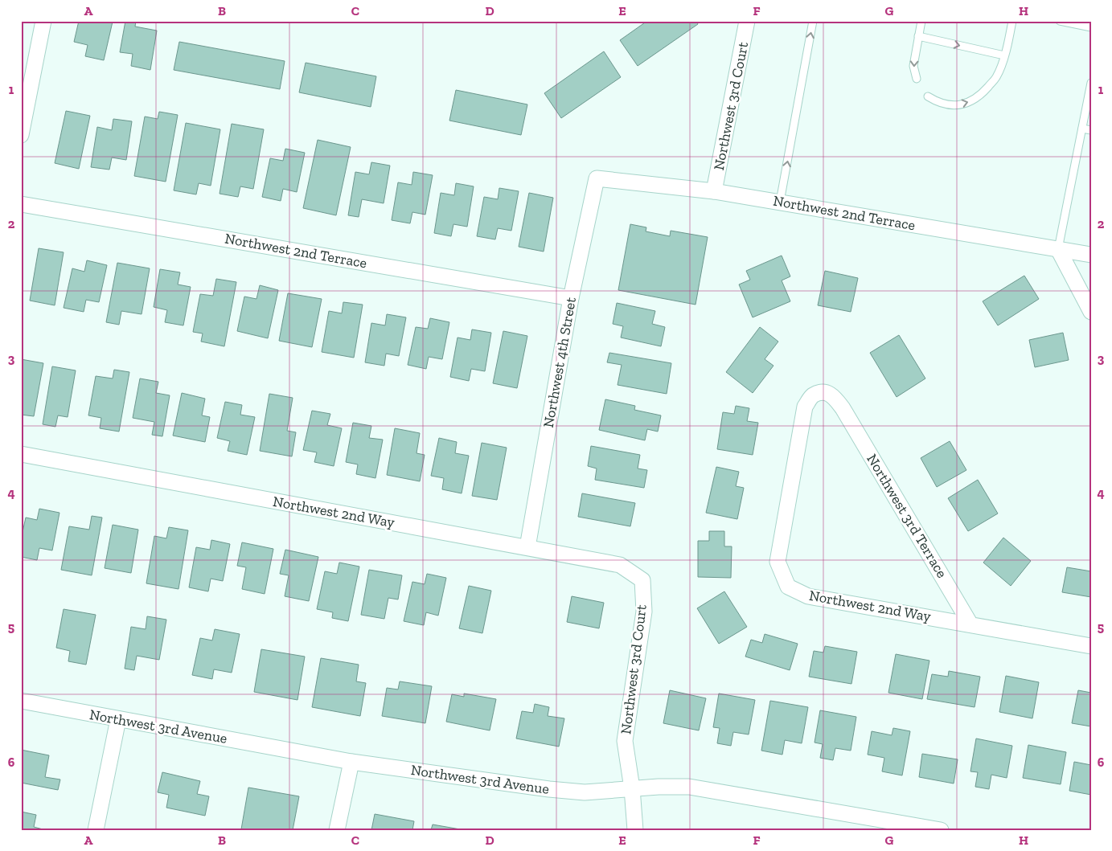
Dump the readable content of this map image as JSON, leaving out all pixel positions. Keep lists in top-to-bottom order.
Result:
{
  "streets": {
    "street": [
      "Northwest 3rd Court",
      "Northwest 2nd Terrace",
      "Northwest 4th Street",
      "Northwest 2nd Way",
      "Northwest 3rd Terrace",
      "Northwest 3rd Avenue"
    ]
  },
  "crossings": [
    ["Northwest 3rd Court", "Northwest 2nd Terrace"],
    ["Northwest 3rd Court", "Northwest 2nd Way"],
    ["Northwest 3rd Court", "Northwest 3rd Avenue"],
    ["Northwest 2nd Terrace", "Northwest 4th Street"],
    ["Northwest 4th Street", "Northwest 2nd Way"],
    ["Northwest 2nd Way", "Northwest 3rd Terrace"]
  ],
  "grid": {
    "columns": [
      "A",
      "B",
      "C",
      "D",
      "E",
      "F",
      "G",
      "H"
    ],
    "rows": [
      "1",
      "2",
      "3",
      "4",
      "5",
      "6"
    ]
  }
}
